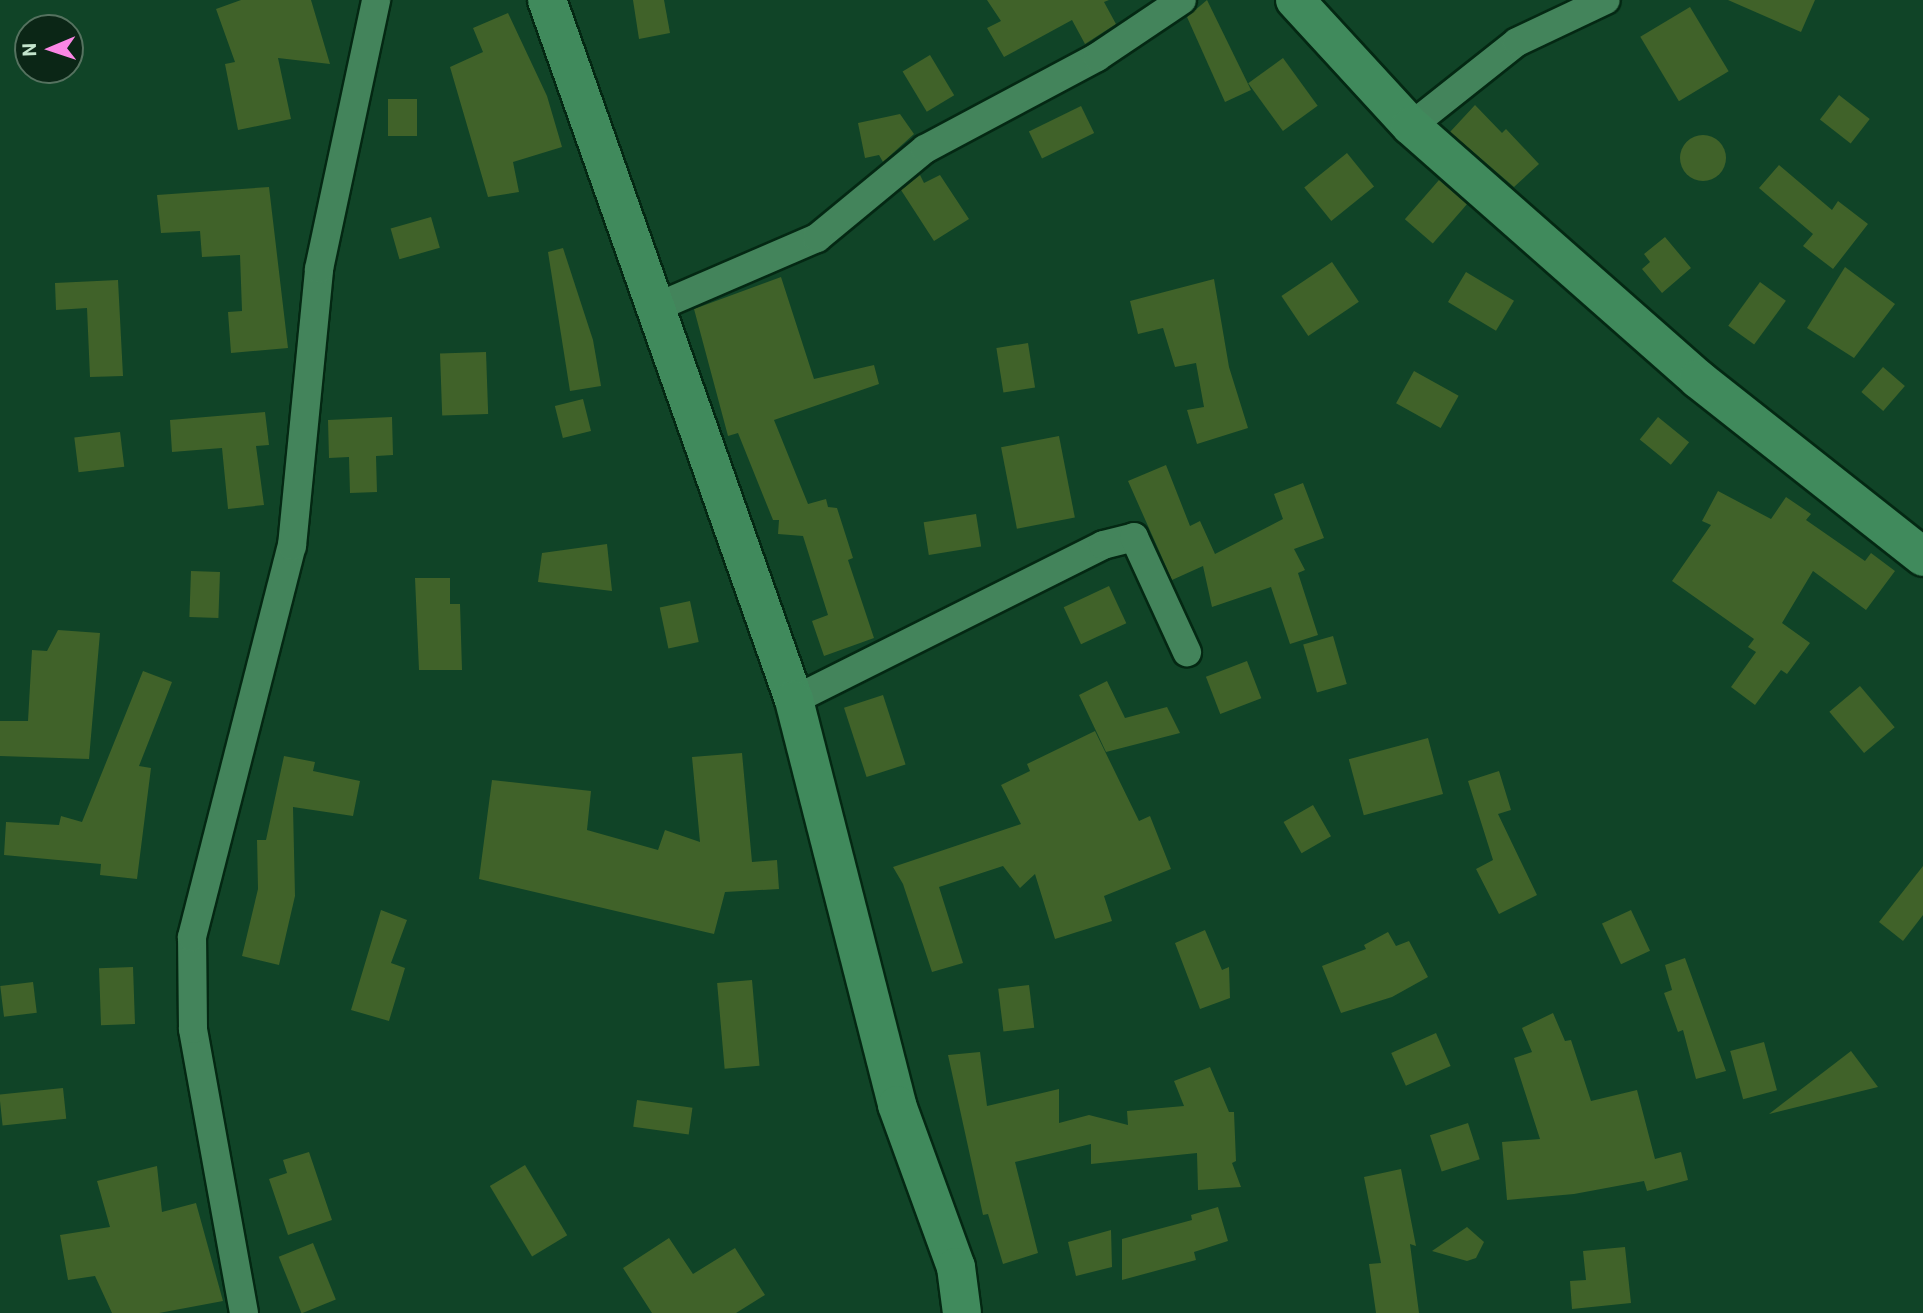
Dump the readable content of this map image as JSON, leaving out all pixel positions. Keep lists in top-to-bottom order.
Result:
{
  "north": "left"
}
